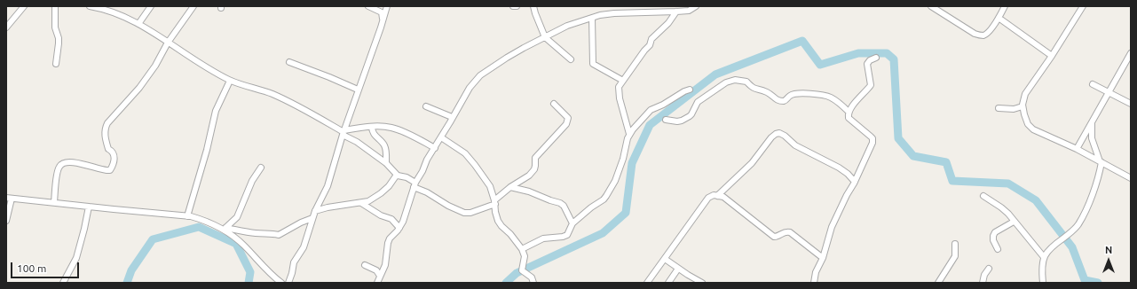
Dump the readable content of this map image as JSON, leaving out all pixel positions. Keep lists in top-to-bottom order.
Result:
{
  "scale_bar": "100 m",
  "north": "top"
}
